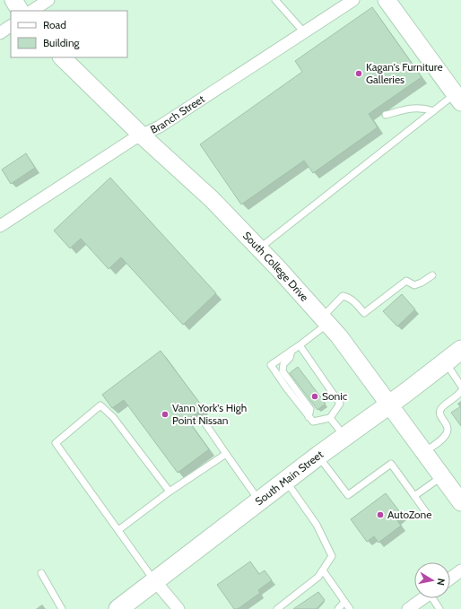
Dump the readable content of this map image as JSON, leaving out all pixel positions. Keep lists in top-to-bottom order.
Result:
{
  "streets": {
    "main road": ["South College Drive", "South Main Street"],
    "street": ["Branch Street"]
  },
  "crossings": [
    ["Branch Street", "South College Drive"],
    ["South College Drive", "South Main Street"]
  ],
  "places": [
    "Kagan's Furniture Galleries",
    "Sonic",
    "Vann York's High Point Nissan",
    "AutoZone"
  ],
  "legend": ["Road", "Building"],
  "north": "right"
}
